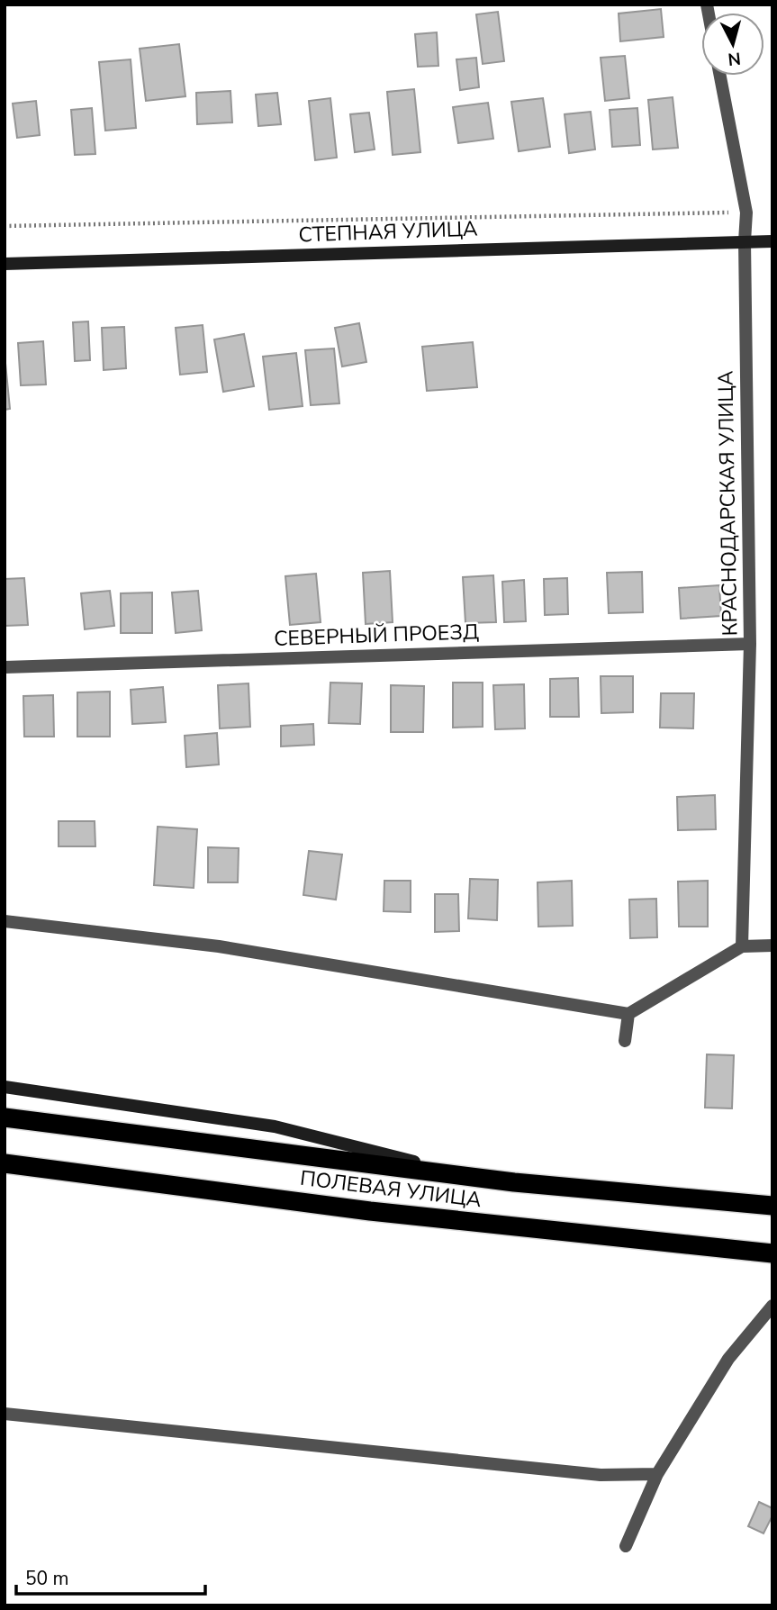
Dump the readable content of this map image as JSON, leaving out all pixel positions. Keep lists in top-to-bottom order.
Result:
{
  "streets": {
    "highway": ["ПОЛЕВАЯ УЛИЦА"],
    "main road": ["СТЕПНАЯ УЛИЦА"],
    "street": ["КРАСНОДАРСКАЯ УЛИЦА", "СЕВЕРНЫЙ ПРОЕЗД"]
  },
  "crossings": [
    ["СТЕПНАЯ УЛИЦА", "КРАСНОДАРСКАЯ УЛИЦА"],
    ["КРАСНОДАРСКАЯ УЛИЦА", "СЕВЕРНЫЙ ПРОЕЗД"]
  ],
  "scale_bar": "50 m",
  "north": "bottom"
}
